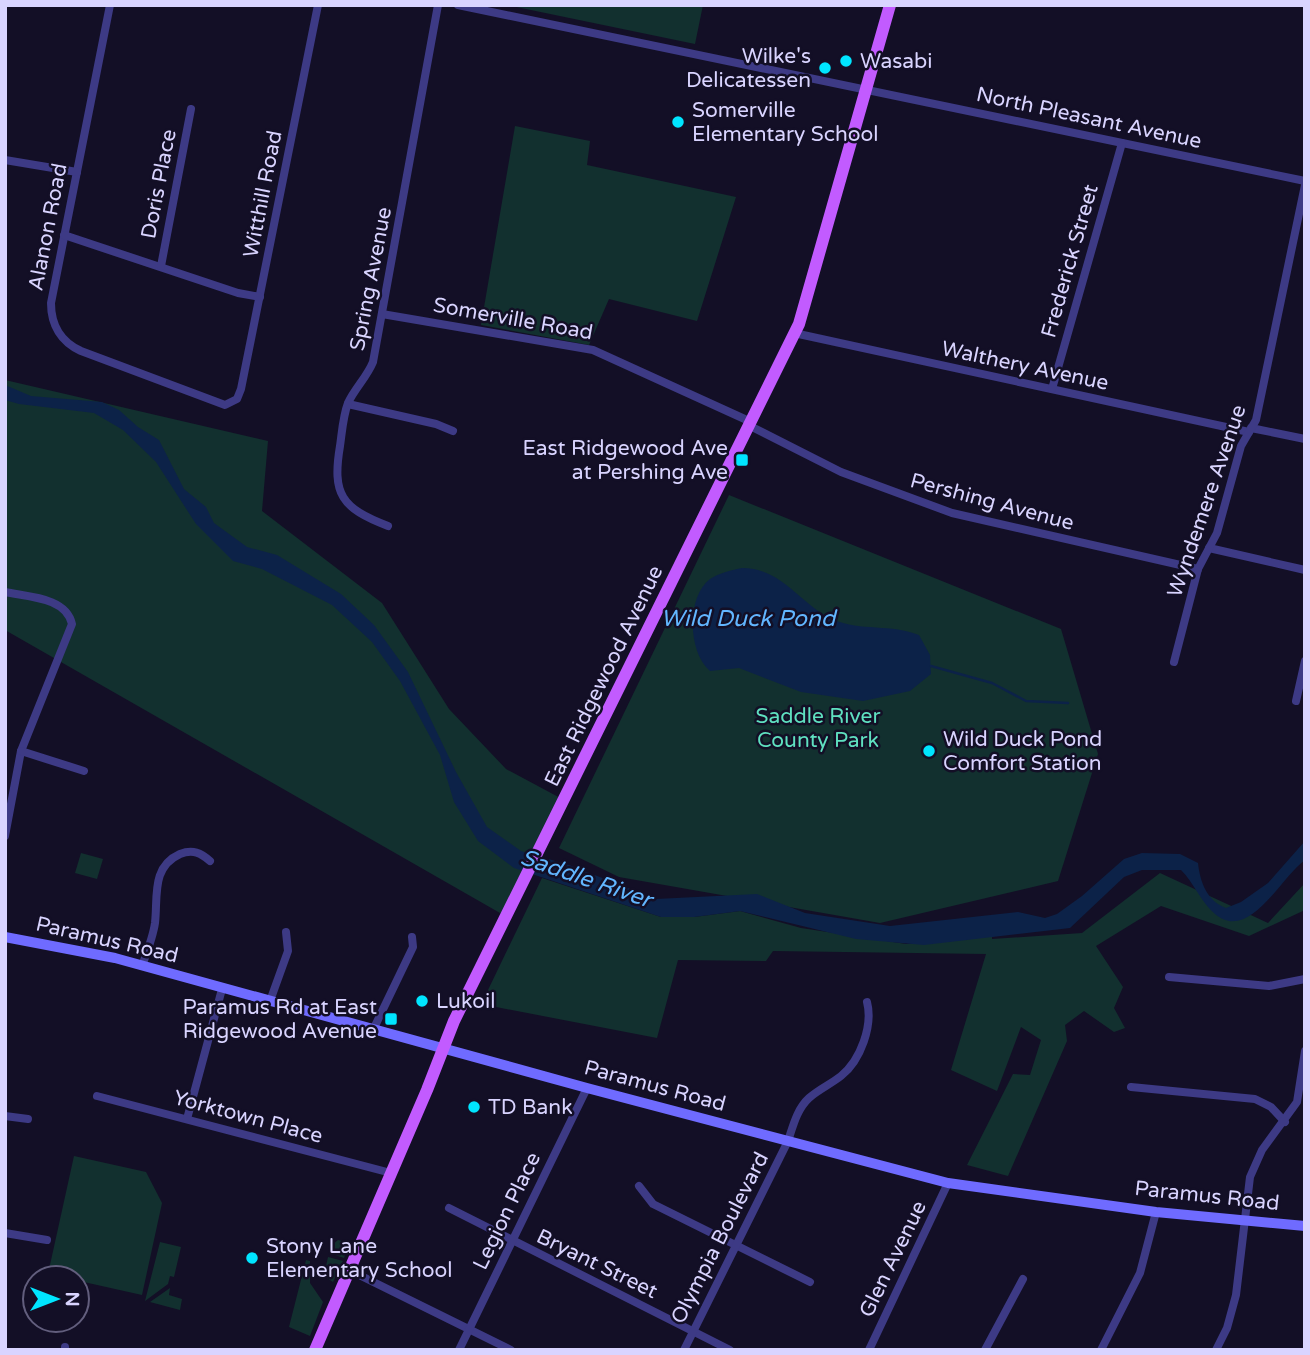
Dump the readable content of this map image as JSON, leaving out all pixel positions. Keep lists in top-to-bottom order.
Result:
{
  "streets": {
    "main road": ["East Ridgewood Avenue", "Paramus Road"],
    "street": [
      "North Pleasant Avenue",
      "Doris Place",
      "Witthill Road",
      "Alanon Road",
      "Frederick Street",
      "Spring Avenue",
      "Somerville Road",
      "Walthery Avenue",
      "Wyndemere Avenue",
      "Pershing Avenue",
      "Yorktown Place",
      "Legion Place",
      "Olympia Boulevard",
      "Glen Avenue",
      "Bryant Street"
    ]
  },
  "crossings": [
    ["North Pleasant Avenue", "Frederick Street"],
    ["North Pleasant Avenue", "Wyndemere Avenue"],
    ["North Pleasant Avenue", "East Ridgewood Avenue"],
    ["Witthill Road", "Alanon Road"],
    ["Frederick Street", "Walthery Avenue"],
    ["Spring Avenue", "Somerville Road"],
    ["Somerville Road", "Pershing Avenue"],
    ["Somerville Road", "East Ridgewood Avenue"],
    ["Walthery Avenue", "Wyndemere Avenue"],
    ["Walthery Avenue", "East Ridgewood Avenue"],
    ["Wyndemere Avenue", "Pershing Avenue"],
    ["Pershing Avenue", "East Ridgewood Avenue"],
    ["East Ridgewood Avenue", "Paramus Road"],
    ["East Ridgewood Avenue", "Yorktown Place"],
    ["Paramus Road", "Legion Place"],
    ["Paramus Road", "Olympia Boulevard"],
    ["Paramus Road", "Glen Avenue"],
    ["Legion Place", "Bryant Street"],
    ["Olympia Boulevard", "Bryant Street"]
  ],
  "water": ["Wild Duck Pond", "Saddle River"],
  "parks": ["Saddle River County Park"],
  "places": {
    "other": [
      "Wasabi",
      "Wilke's Delicatessen",
      "Somerville Elementary School",
      "Wild Duck Pond Comfort Station",
      "Lukoil",
      "TD Bank",
      "Stony Lane Elementary School"
    ],
    "transit": ["East Ridgewood Ave at Pershing Ave", "Paramus Rd at East Ridgewood Avenue"]
  },
  "north": "right"
}
